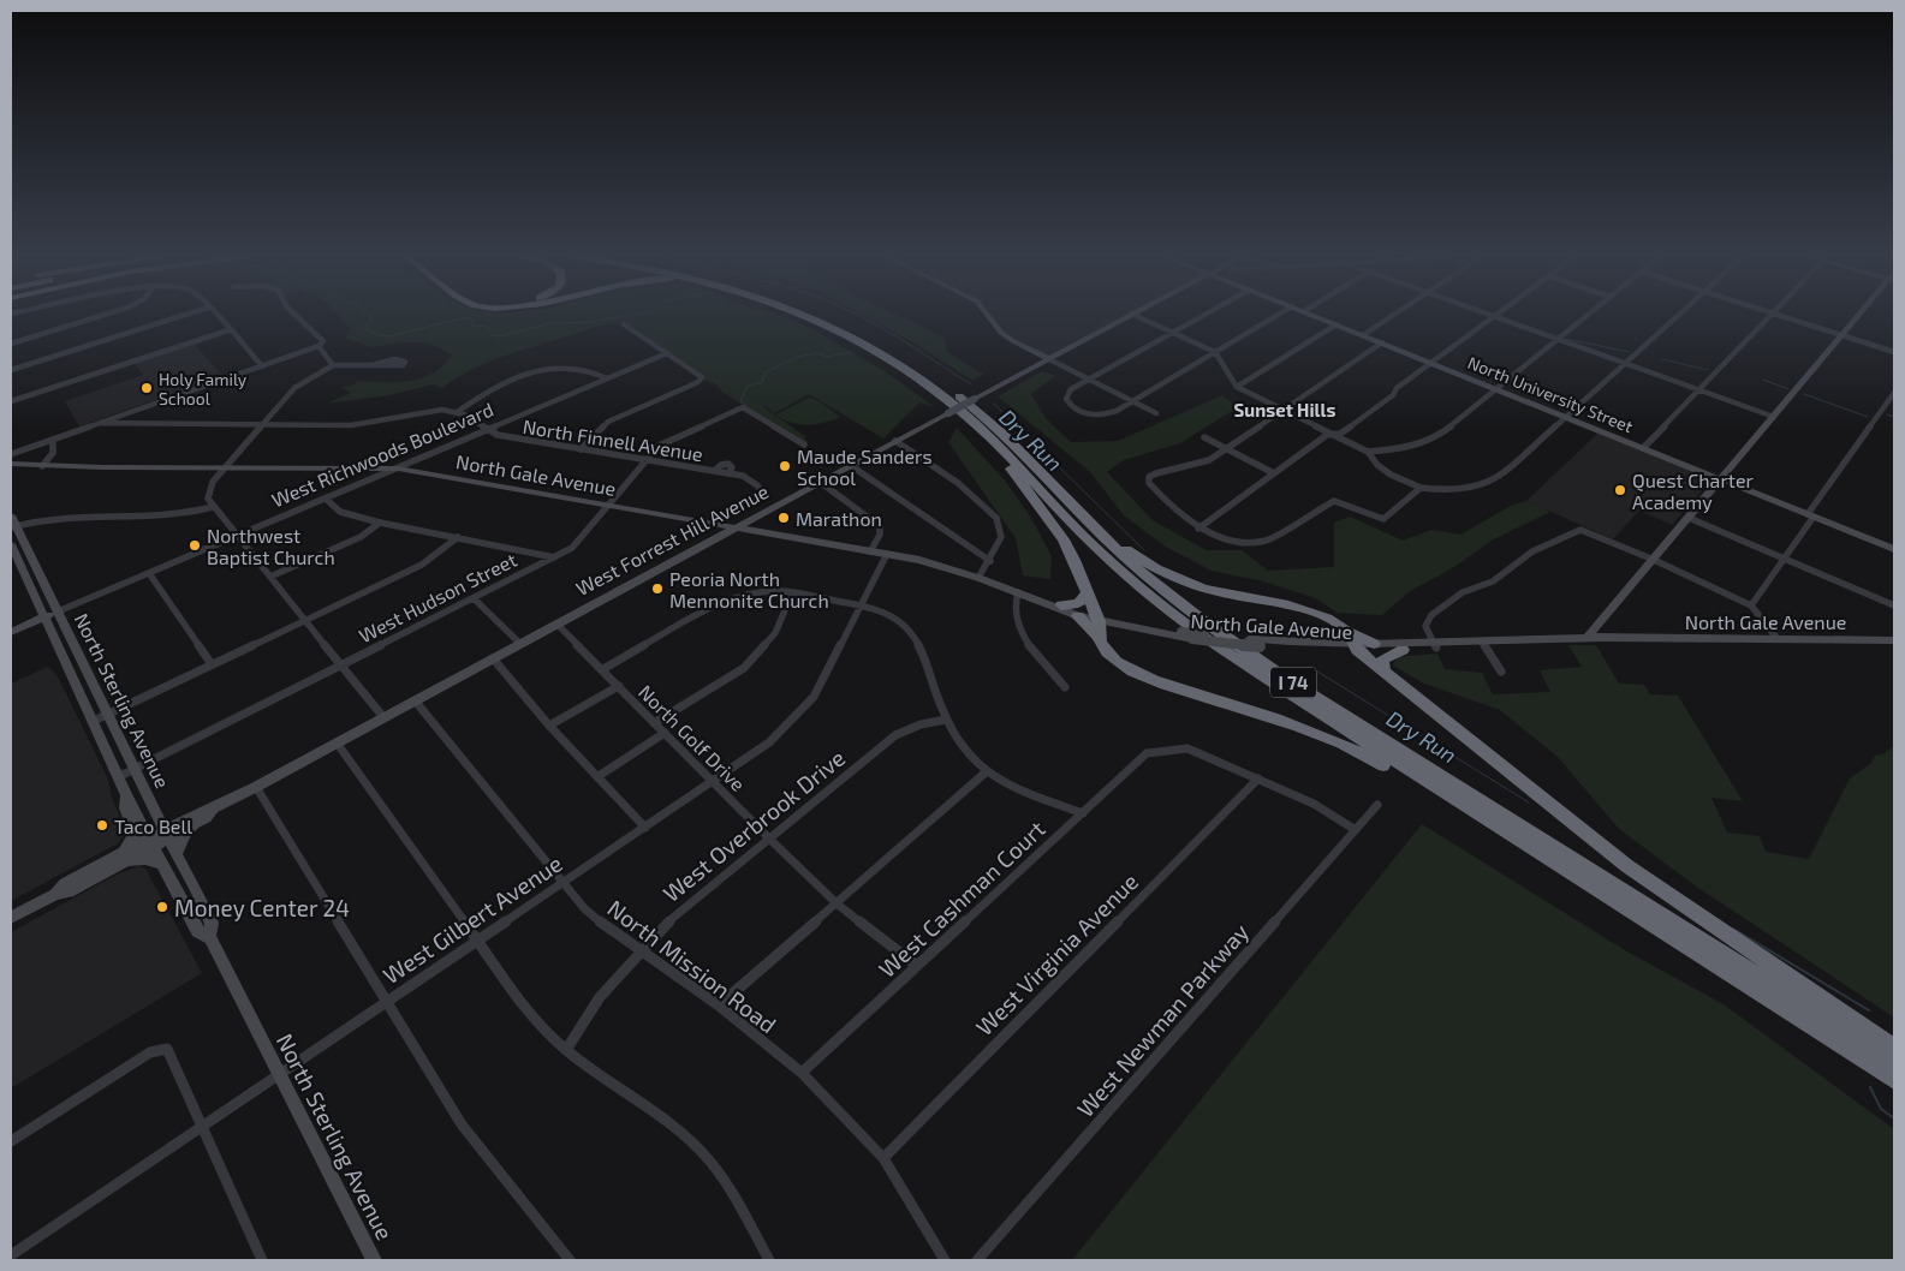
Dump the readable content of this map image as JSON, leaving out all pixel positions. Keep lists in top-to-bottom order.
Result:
{
  "streets": {
    "highway": ["I 74"],
    "main road": [
      "North University Street",
      "West Richwoods Boulevard",
      "North Gale Avenue",
      "West Forrest Hill Avenue",
      "North Sterling Avenue"
    ],
    "street": [
      "North Finnell Avenue",
      "West Hudson Street",
      "North Golf Drive",
      "West Overbrook Drive",
      "West Cashman Court",
      "West Gilbert Avenue",
      "West Virginia Avenue",
      "North Mission Road",
      "West Newman Parkway"
    ]
  },
  "crossings": [
    ["North Finnell Avenue", "West Richwoods Boulevard"],
    ["North Finnell Avenue", "West Hudson Street"],
    ["West Richwoods Boulevard", "North Gale Avenue"],
    ["West Richwoods Boulevard", "North Sterling Avenue"],
    ["North Gale Avenue", "West Forrest Hill Avenue"],
    ["North Gale Avenue", "West Hudson Street"],
    ["North Gale Avenue", "West Gilbert Avenue"],
    ["West Forrest Hill Avenue", "I 74"],
    ["West Forrest Hill Avenue", "North Sterling Avenue"],
    ["West Forrest Hill Avenue", "North Golf Drive"],
    ["West Forrest Hill Avenue", "North Mission Road"],
    ["West Hudson Street", "North Sterling Avenue"],
    ["North Sterling Avenue", "West Gilbert Avenue"],
    ["North Golf Drive", "West Overbrook Drive"],
    ["North Golf Drive", "West Cashman Court"],
    ["North Golf Drive", "West Gilbert Avenue"],
    ["West Overbrook Drive", "North Mission Road"],
    ["West Cashman Court", "West Virginia Avenue"],
    ["West Cashman Court", "North Mission Road"],
    ["West Gilbert Avenue", "North Mission Road"],
    ["West Virginia Avenue", "North Mission Road"]
  ],
  "districts": ["Sunset Hills"],
  "water": ["Dry Run"],
  "places": [
    "Holy Family School",
    "Maude Sanders School",
    "Quest Charter Academy",
    "Marathon",
    "Northwest Baptist Church",
    "Peoria North Mennonite Church",
    "Taco Bell",
    "Money Center 24"
  ]
}
